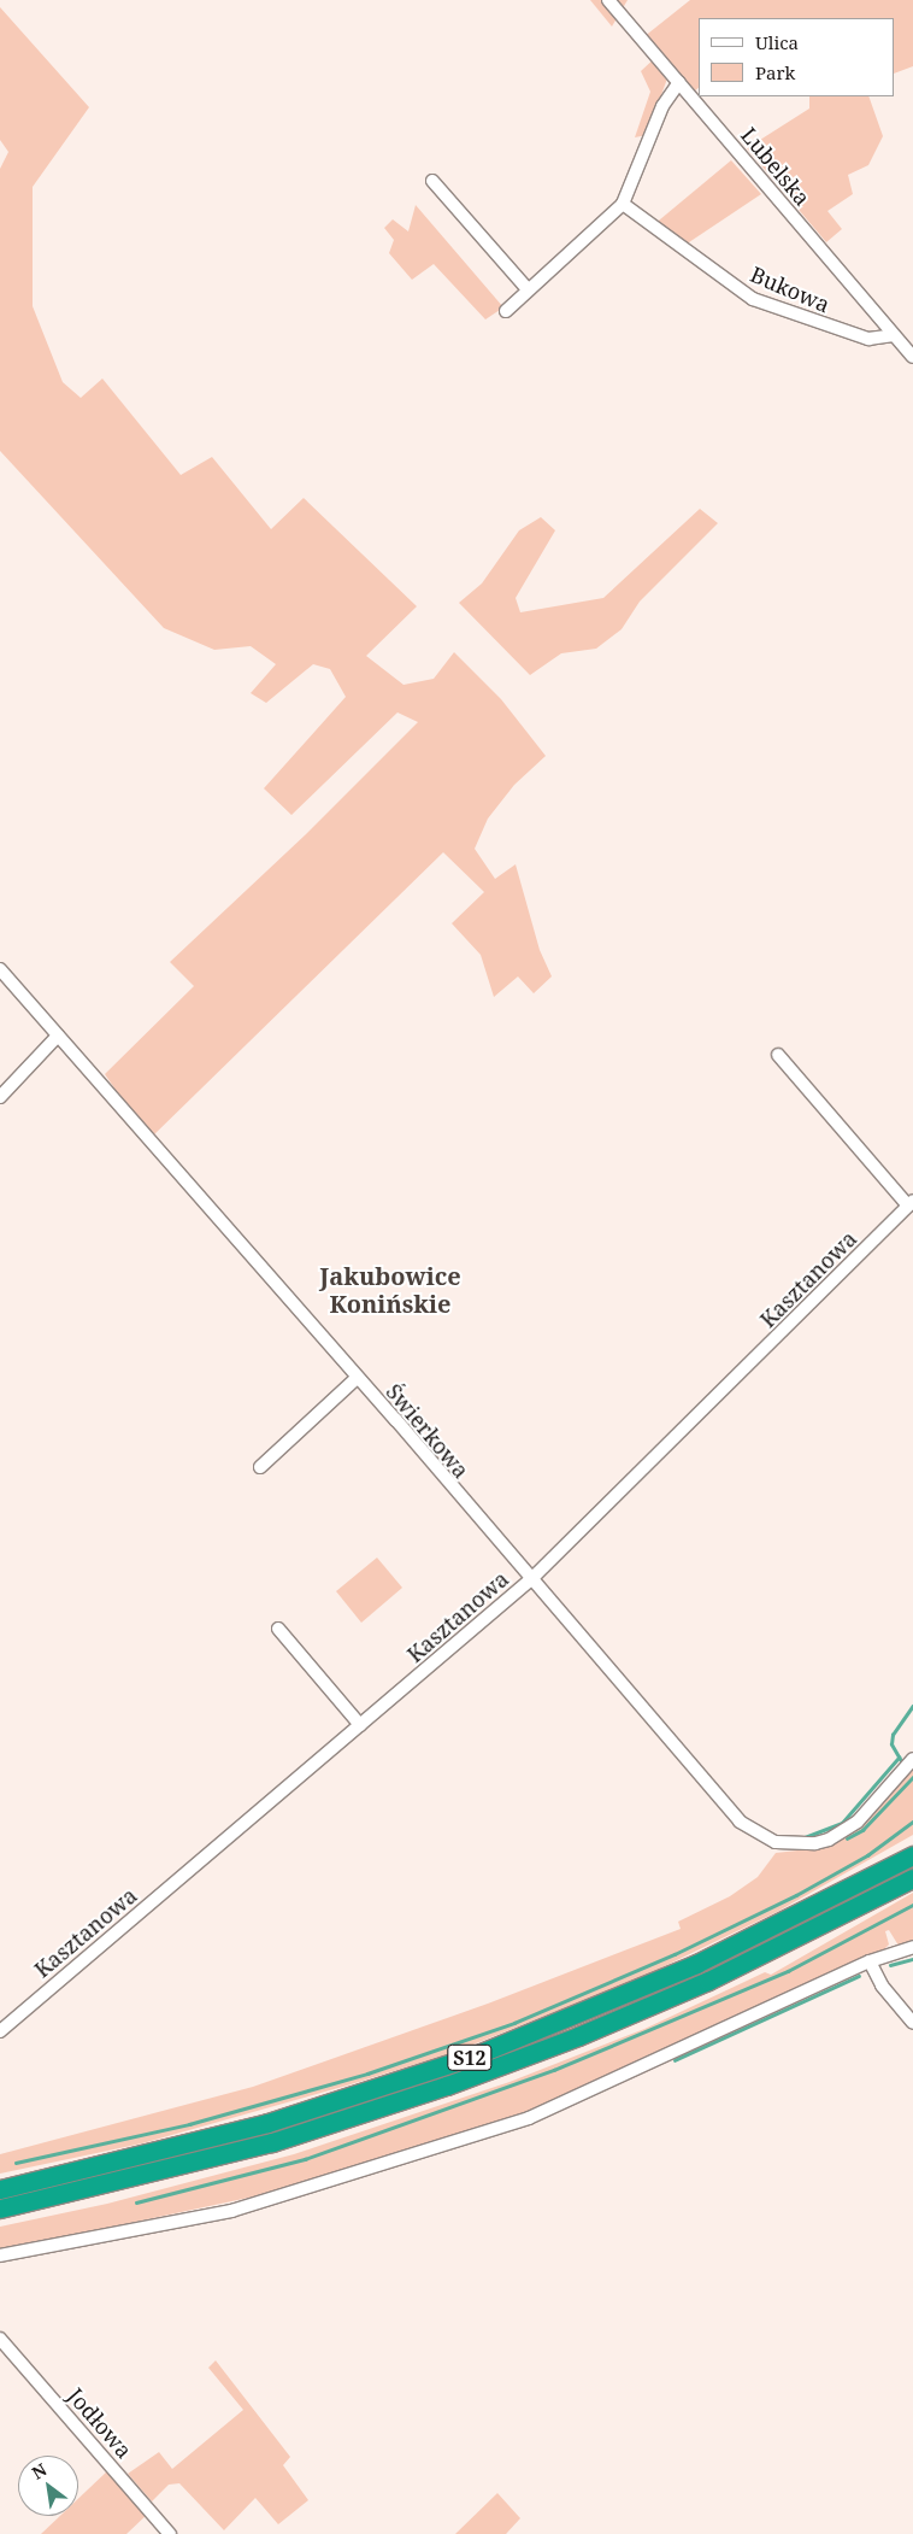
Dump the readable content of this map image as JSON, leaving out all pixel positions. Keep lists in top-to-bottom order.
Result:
{
  "streets": {
    "highway": ["S12"],
    "street": [
      "Lubelska",
      "Bukowa",
      "Kasztanowa",
      "Świerkowa",
      "Jodłowa"
    ]
  },
  "crossings": [
    ["Lubelska", "Bukowa"],
    ["Kasztanowa", "Świerkowa"]
  ],
  "districts": ["Jakubowice Konińskie"],
  "legend": ["Ulica", "Park"],
  "north": "top left"
}
